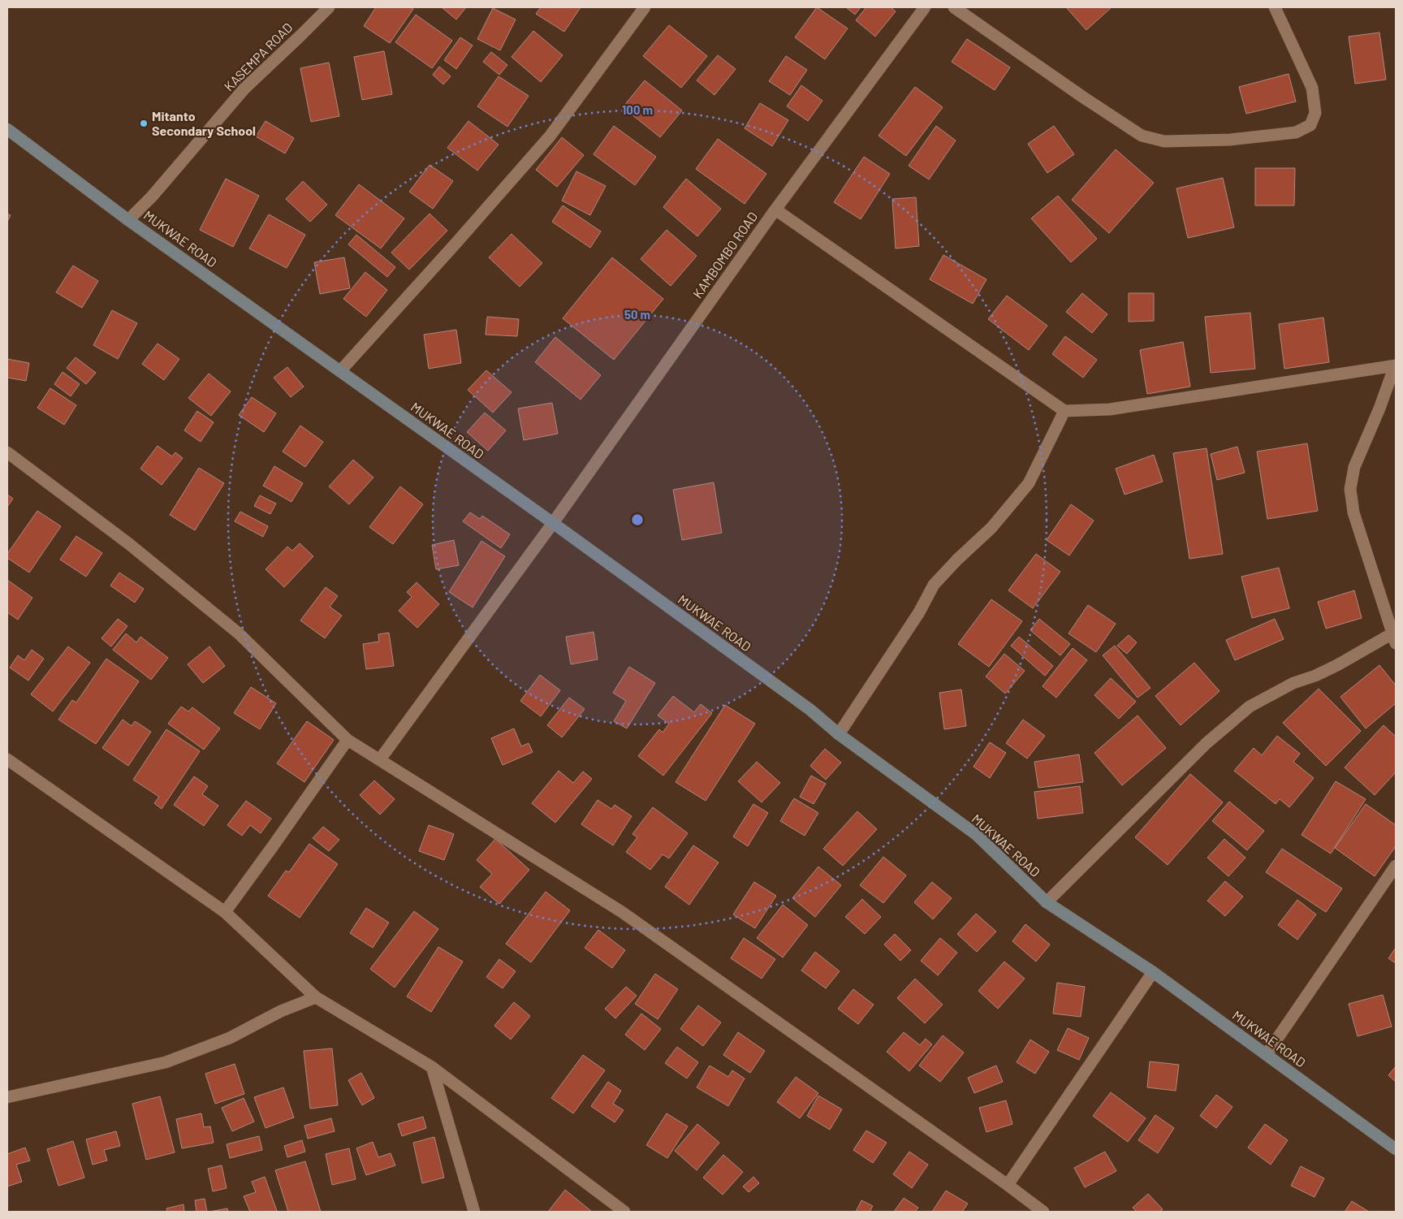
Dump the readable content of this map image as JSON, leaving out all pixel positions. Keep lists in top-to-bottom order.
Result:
{
  "streets": {
    "street": ["KASEMPA ROAD", "MUKWAE ROAD", "KAMBOMBO ROAD"]
  },
  "crossings": [
    ["KASEMPA ROAD", "MUKWAE ROAD"],
    ["MUKWAE ROAD", "KAMBOMBO ROAD"]
  ],
  "places": ["Mitanto Secondary School"],
  "rings": ["100 m", "50 m"]
}
